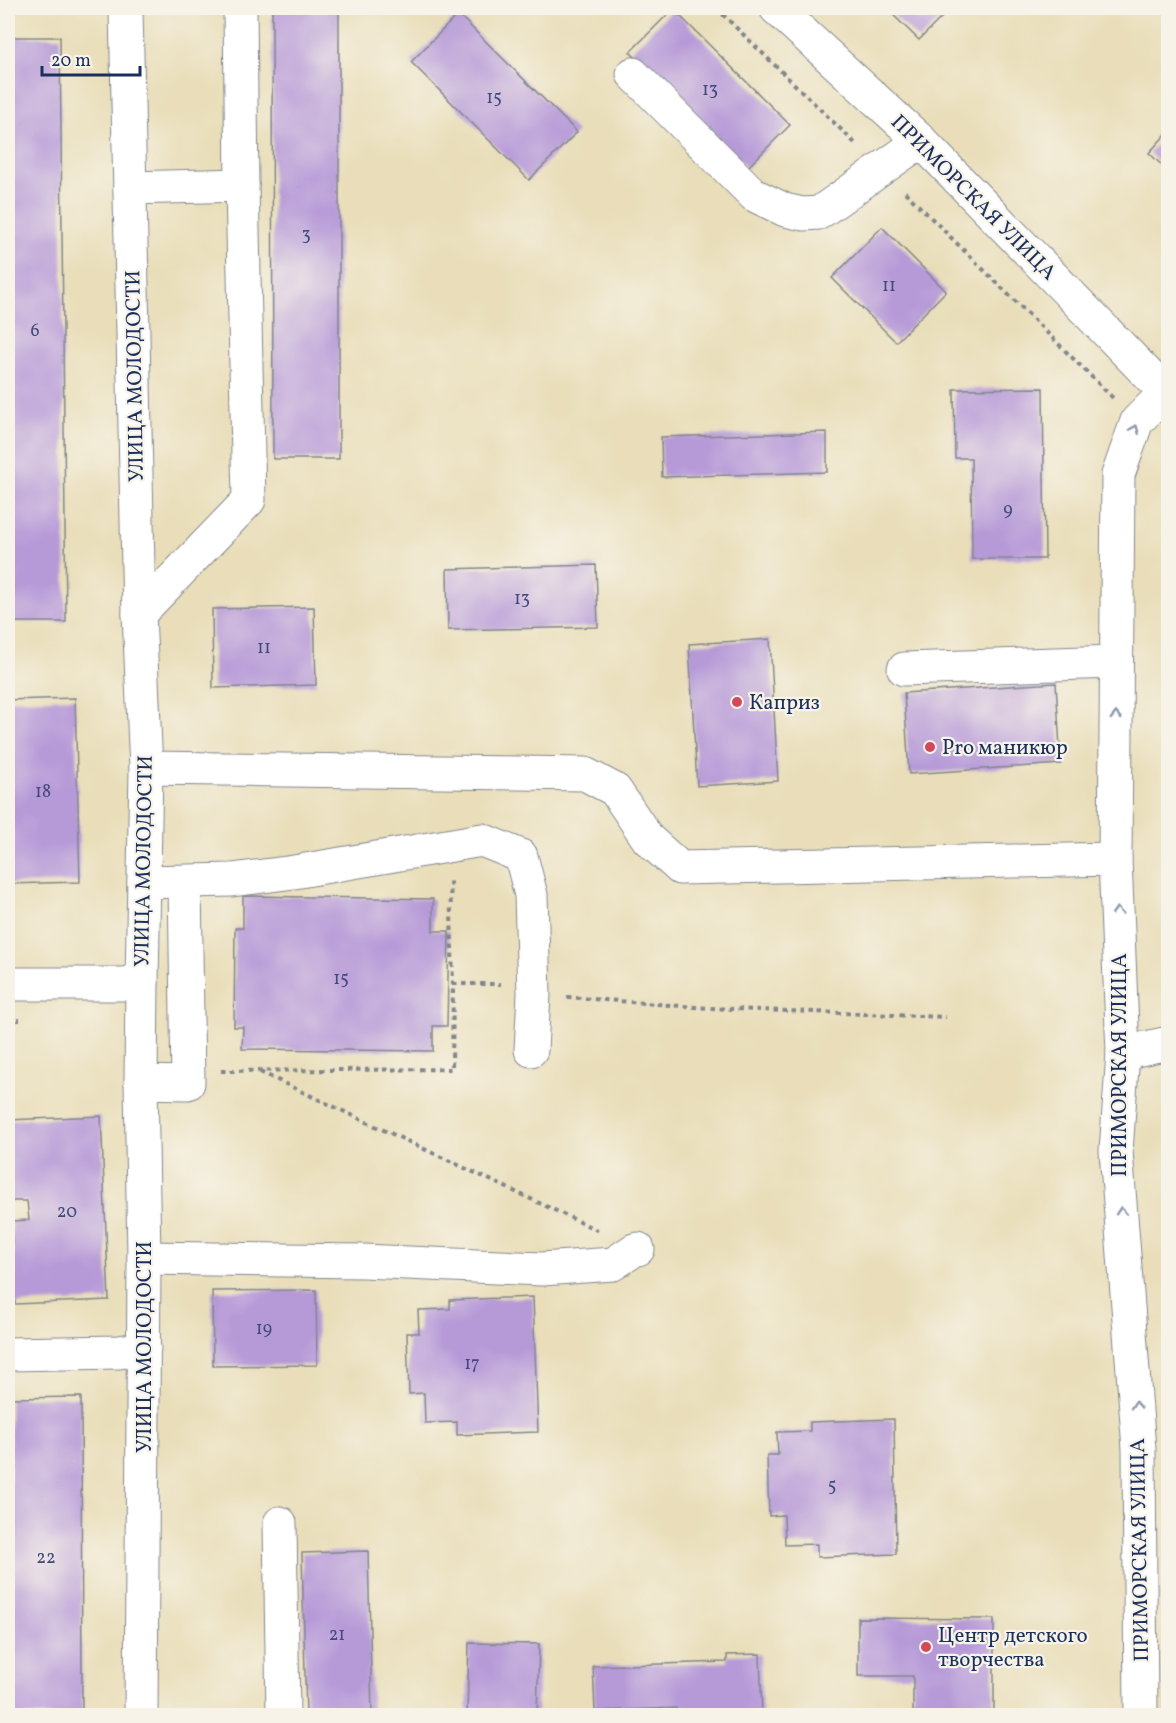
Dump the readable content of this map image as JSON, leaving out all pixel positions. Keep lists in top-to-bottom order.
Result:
{
  "streets": {
    "main road": ["ПРИМОРСКАЯ УЛИЦА", "УЛИЦА МОЛОДОСТИ"]
  },
  "one_way": ["ПРИМОРСКАЯ УЛИЦА"],
  "places": ["Каприз", "Pro маникюр", "Центр детского творчества"],
  "house_numbers": [
    "13",
    "15",
    "3",
    "11",
    "6",
    "9",
    "13",
    "11",
    "18",
    "15",
    "20",
    "19",
    "17",
    "5",
    "22",
    "21"
  ],
  "scale_bar": "20 m"
}
